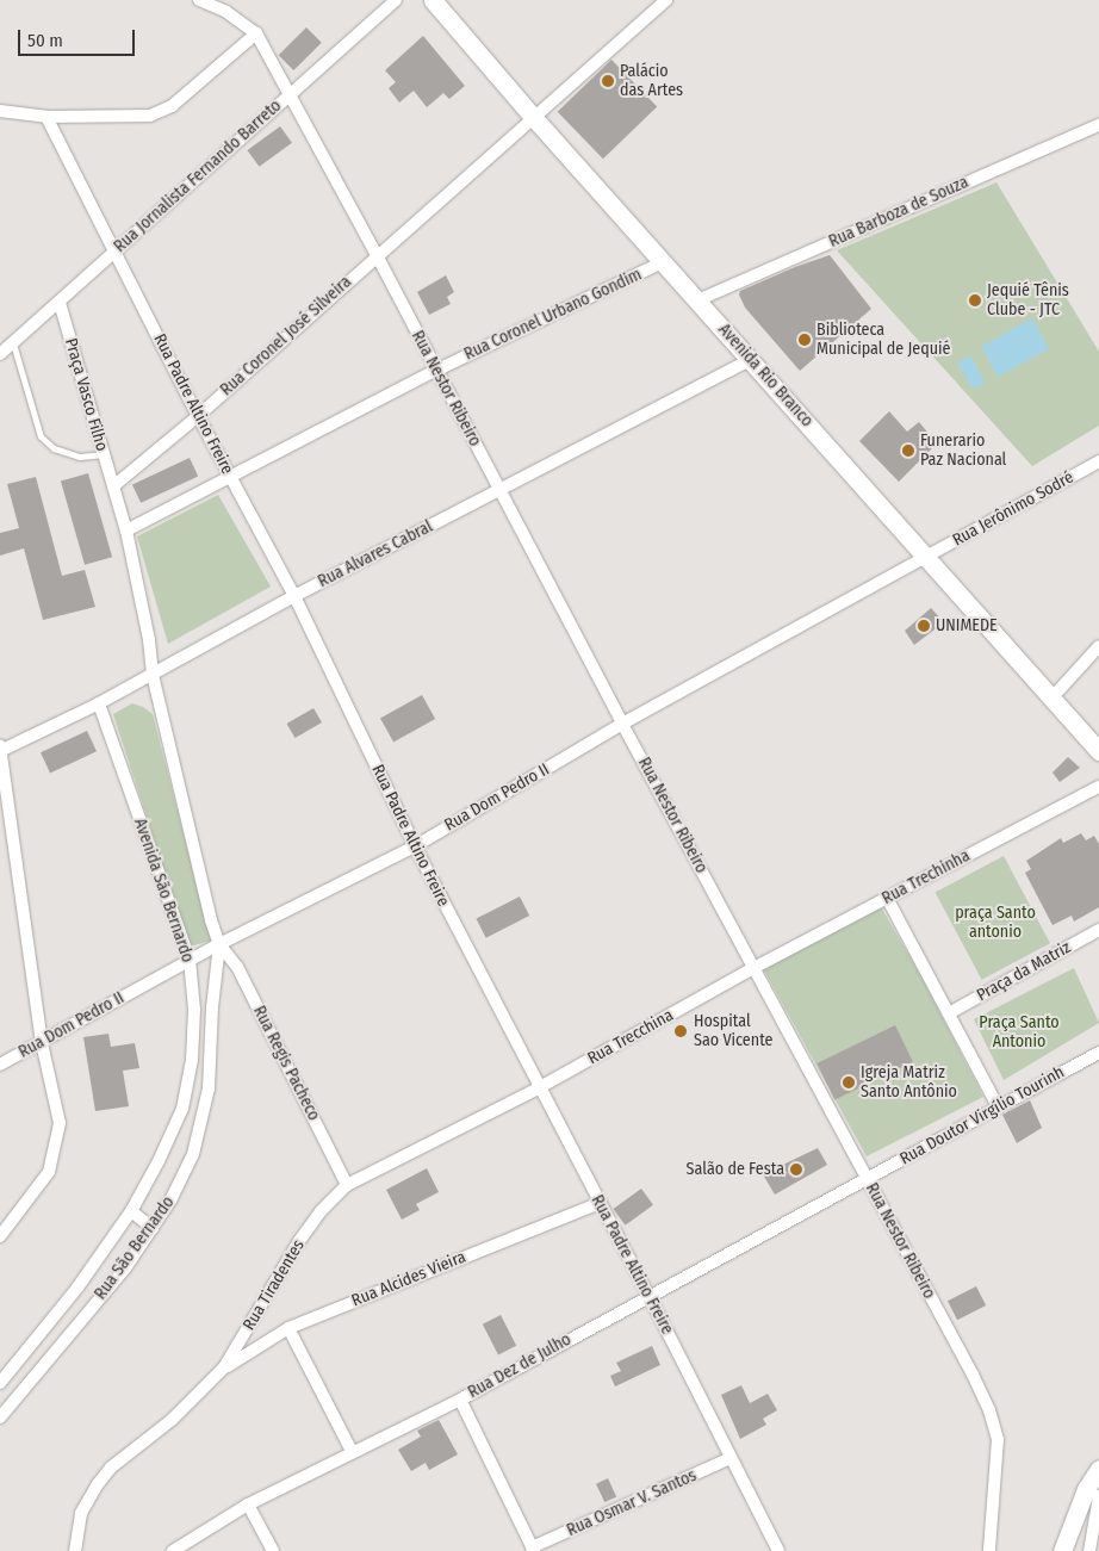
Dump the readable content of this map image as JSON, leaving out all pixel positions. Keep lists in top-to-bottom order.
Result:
{
  "streets": {
    "main road": ["Avenida Rio Branco"],
    "street": [
      "Rua Jornalista Fernando Barreto",
      "Rua Barboza de Souza",
      "Rua Coronel Urbano Gondim",
      "Rua Coronel José Silveira",
      "Rua Nestor Ribeiro",
      "Praça Vasco Filho",
      "Rua Padre Altino Freire",
      "Rua Jerônimo Sodré",
      "Rua Alvares Cabral",
      "Rua Dom Pedro II",
      "Rua Trechinha",
      "Avenida São Bernardo",
      "Praça da Matriz",
      "Rua Trecchina",
      "Rua Regis Pacheco",
      "Rua Doutor Virgílio Tourinh",
      "Rua São Bernardo",
      "Rua Alcides Vieira",
      "Rua Tiradentes",
      "Rua Dez de Julho",
      "Rua Osmar V. Santos"
    ]
  },
  "crossings": [
    ["Rua Jornalista Fernando Barreto", "Rua Nestor Ribeiro"],
    ["Rua Jornalista Fernando Barreto", "Praça Vasco Filho"],
    ["Rua Jornalista Fernando Barreto", "Rua Padre Altino Freire"],
    ["Rua Barboza de Souza", "Avenida Rio Branco"],
    ["Rua Coronel Urbano Gondim", "Avenida Rio Branco"],
    ["Rua Coronel Urbano Gondim", "Rua Nestor Ribeiro"],
    ["Rua Coronel Urbano Gondim", "Praça Vasco Filho"],
    ["Rua Coronel Urbano Gondim", "Rua Padre Altino Freire"],
    ["Rua Coronel José Silveira", "Avenida Rio Branco"],
    ["Rua Coronel José Silveira", "Rua Nestor Ribeiro"],
    ["Rua Coronel José Silveira", "Praça Vasco Filho"],
    ["Rua Coronel José Silveira", "Rua Padre Altino Freire"],
    ["Avenida Rio Branco", "Rua Jerônimo Sodré"],
    ["Avenida Rio Branco", "Rua Alvares Cabral"],
    ["Avenida Rio Branco", "Rua Dom Pedro II"],
    ["Rua Nestor Ribeiro", "Rua Alvares Cabral"],
    ["Rua Nestor Ribeiro", "Rua Dom Pedro II"],
    ["Rua Nestor Ribeiro", "Rua Trechinha"],
    ["Rua Nestor Ribeiro", "Rua Trecchina"],
    ["Rua Nestor Ribeiro", "Rua Doutor Virgílio Tourinh"],
    ["Rua Nestor Ribeiro", "Rua Dez de Julho"],
    ["Praça Vasco Filho", "Rua Alvares Cabral"],
    ["Rua Padre Altino Freire", "Rua Alvares Cabral"],
    ["Rua Padre Altino Freire", "Rua Dom Pedro II"],
    ["Rua Padre Altino Freire", "Rua Trecchina"],
    ["Rua Padre Altino Freire", "Rua Alcides Vieira"],
    ["Rua Padre Altino Freire", "Rua Tiradentes"],
    ["Rua Padre Altino Freire", "Rua Dez de Julho"],
    ["Rua Padre Altino Freire", "Rua Osmar V. Santos"],
    ["Rua Jerônimo Sodré", "Rua Dom Pedro II"],
    ["Rua Alvares Cabral", "Avenida São Bernardo"],
    ["Rua Dom Pedro II", "Avenida São Bernardo"],
    ["Rua Dom Pedro II", "Rua Regis Pacheco"],
    ["Rua Dom Pedro II", "Rua São Bernardo"],
    ["Rua Trechinha", "Rua Trecchina"],
    ["Rua Trecchina", "Rua Tiradentes"],
    ["Rua Regis Pacheco", "Rua São Bernardo"],
    ["Rua Regis Pacheco", "Rua Tiradentes"],
    ["Rua Doutor Virgílio Tourinh", "Rua Dez de Julho"],
    ["Rua Alcides Vieira", "Rua Tiradentes"]
  ],
  "parks": ["praça Santo antonio", "Praça Santo Antonio"],
  "places": [
    "Palácio das Artes",
    "Jequié Tênis Clube - JTC",
    "Biblioteca Municipal de Jequié",
    "Funerario Paz Nacional",
    "UNIMEDE",
    "Hospital Sao Vicente",
    "Igreja Matriz Santo Antônio",
    "Salão de Festa"
  ],
  "scale_bar": "50 m"
}
